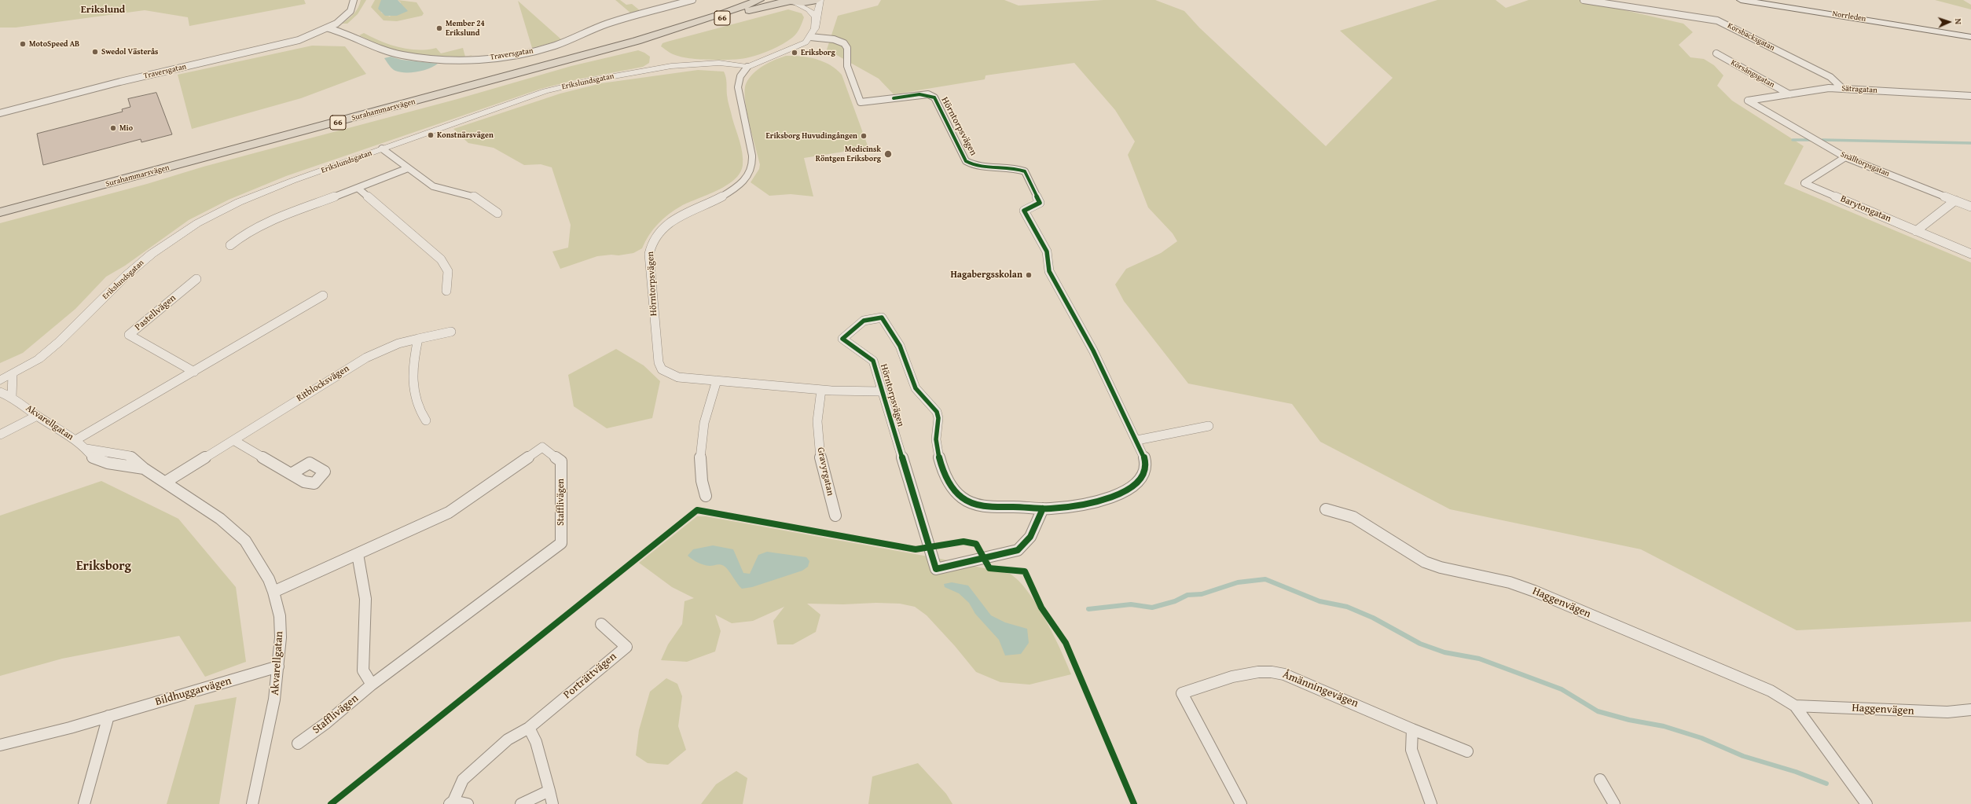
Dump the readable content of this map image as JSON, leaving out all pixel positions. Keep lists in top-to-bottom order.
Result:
{
  "streets": {
    "main road": ["Norrleden", "66", "Surahammarsvägen"],
    "street": [
      "Korsbacksgatan",
      "Traversgatan",
      "Körsångsgatan",
      "Erikslundsgatan",
      "Sätragatan",
      "Hörntorpsvägen",
      "Snälltorpsgatan",
      "Barytongatan",
      "Pastellvägen",
      "Ritblocksvägen",
      "Akvarellgatan",
      "Gravyrgatan",
      "Stafflivägen",
      "Haggenvägen",
      "Porträttvägen",
      "Åmänningevägen",
      "Bildhuggarvägen"
    ]
  },
  "crossings": [
    ["66", "Surahammarsvägen"],
    ["Korsbacksgatan", "Sätragatan"],
    ["Körsångsgatan", "Sätragatan"],
    ["Erikslundsgatan", "Hörntorpsvägen"],
    ["Sätragatan", "Snälltorpsgatan"],
    ["Hörntorpsvägen", "Gravyrgatan"],
    ["Snälltorpsgatan", "Barytongatan"],
    ["Ritblocksvägen", "Akvarellgatan"],
    ["Akvarellgatan", "Stafflivägen"],
    ["Akvarellgatan", "Bildhuggarvägen"]
  ],
  "districts": ["Erikslund", "Eriksborg"],
  "places": [
    "Member 24 Erikslund",
    "MotoSpeed AB",
    "Swedol Västerås",
    "Eriksborg",
    "Mio",
    "Konstnärsvägen",
    "Eriksborg Huvudingången",
    "Medicinsk Röntgen Eriksborg",
    "Hagabergsskolan"
  ],
  "north": "right"
}
